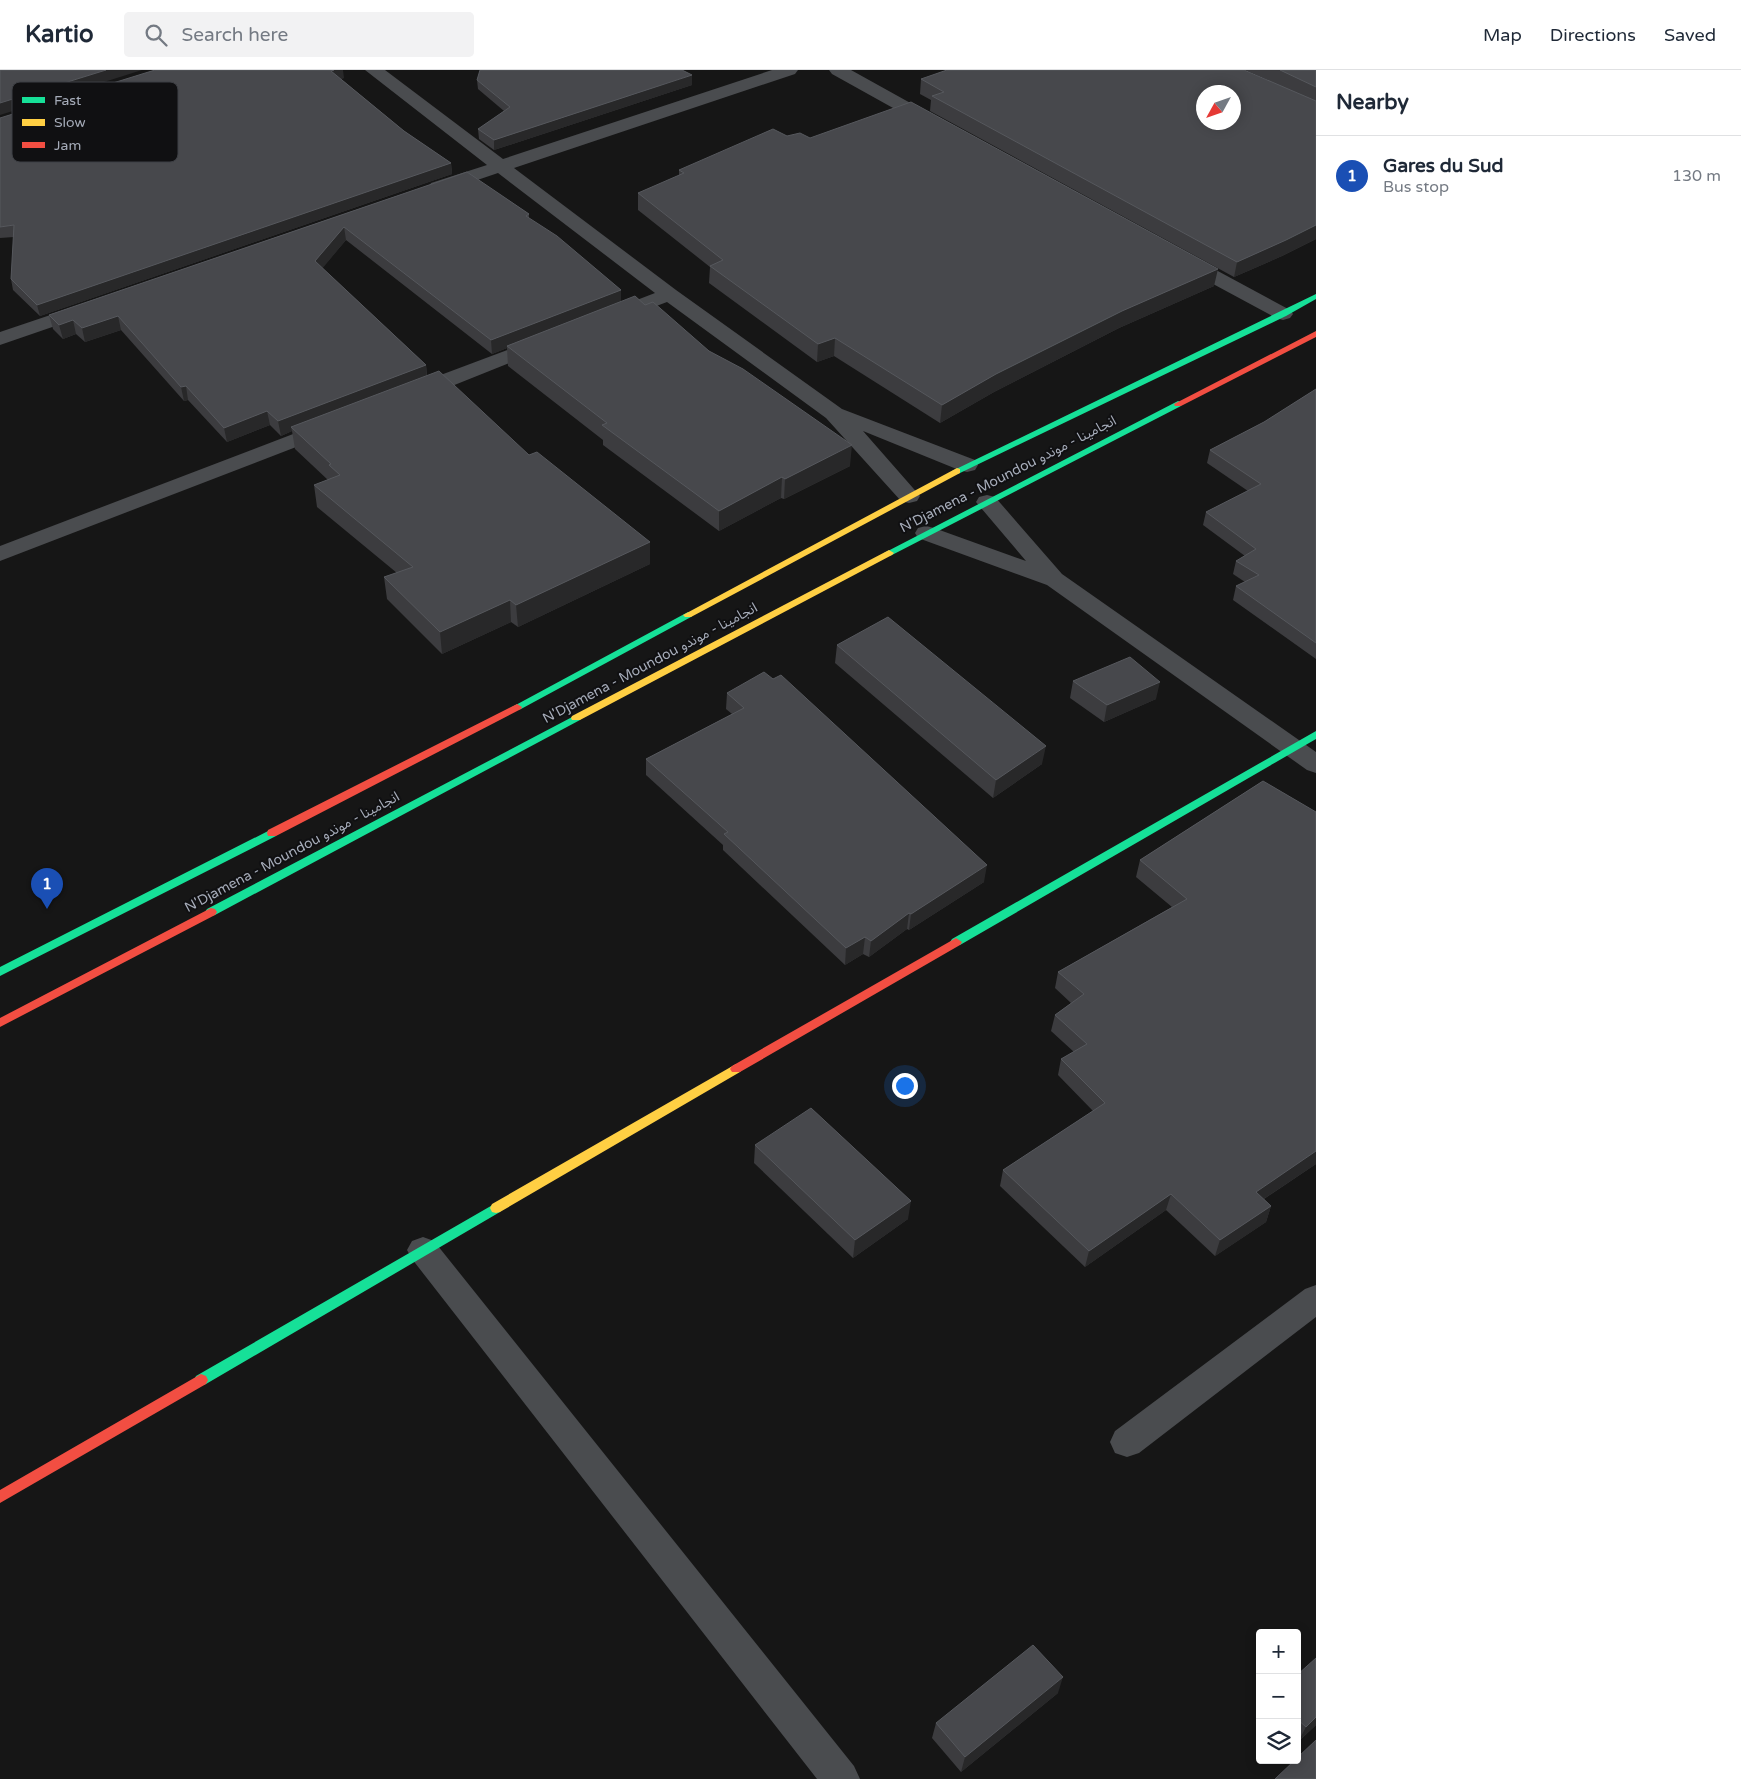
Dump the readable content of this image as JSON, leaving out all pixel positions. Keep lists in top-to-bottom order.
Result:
{
  "streets": {
    "main road": ["N'Djamena - Moundou انجامينا - موندو"]
  },
  "legend": ["Fast", "Slow", "Jam"],
  "north": "bottom left",
  "page": {
    "header": "Kartio",
    "search": "Search here",
    "nav": ["Map", "Directions", "Saved"],
    "heading": "Nearby",
    "list": [
      {
        "mark": "1",
        "name": "Gares du Sud",
        "note": "Bus stop",
        "value": "130 m"
      }
    ],
    "pins": "1",
    "map_buttons": ["+", "−"]
  }
}
